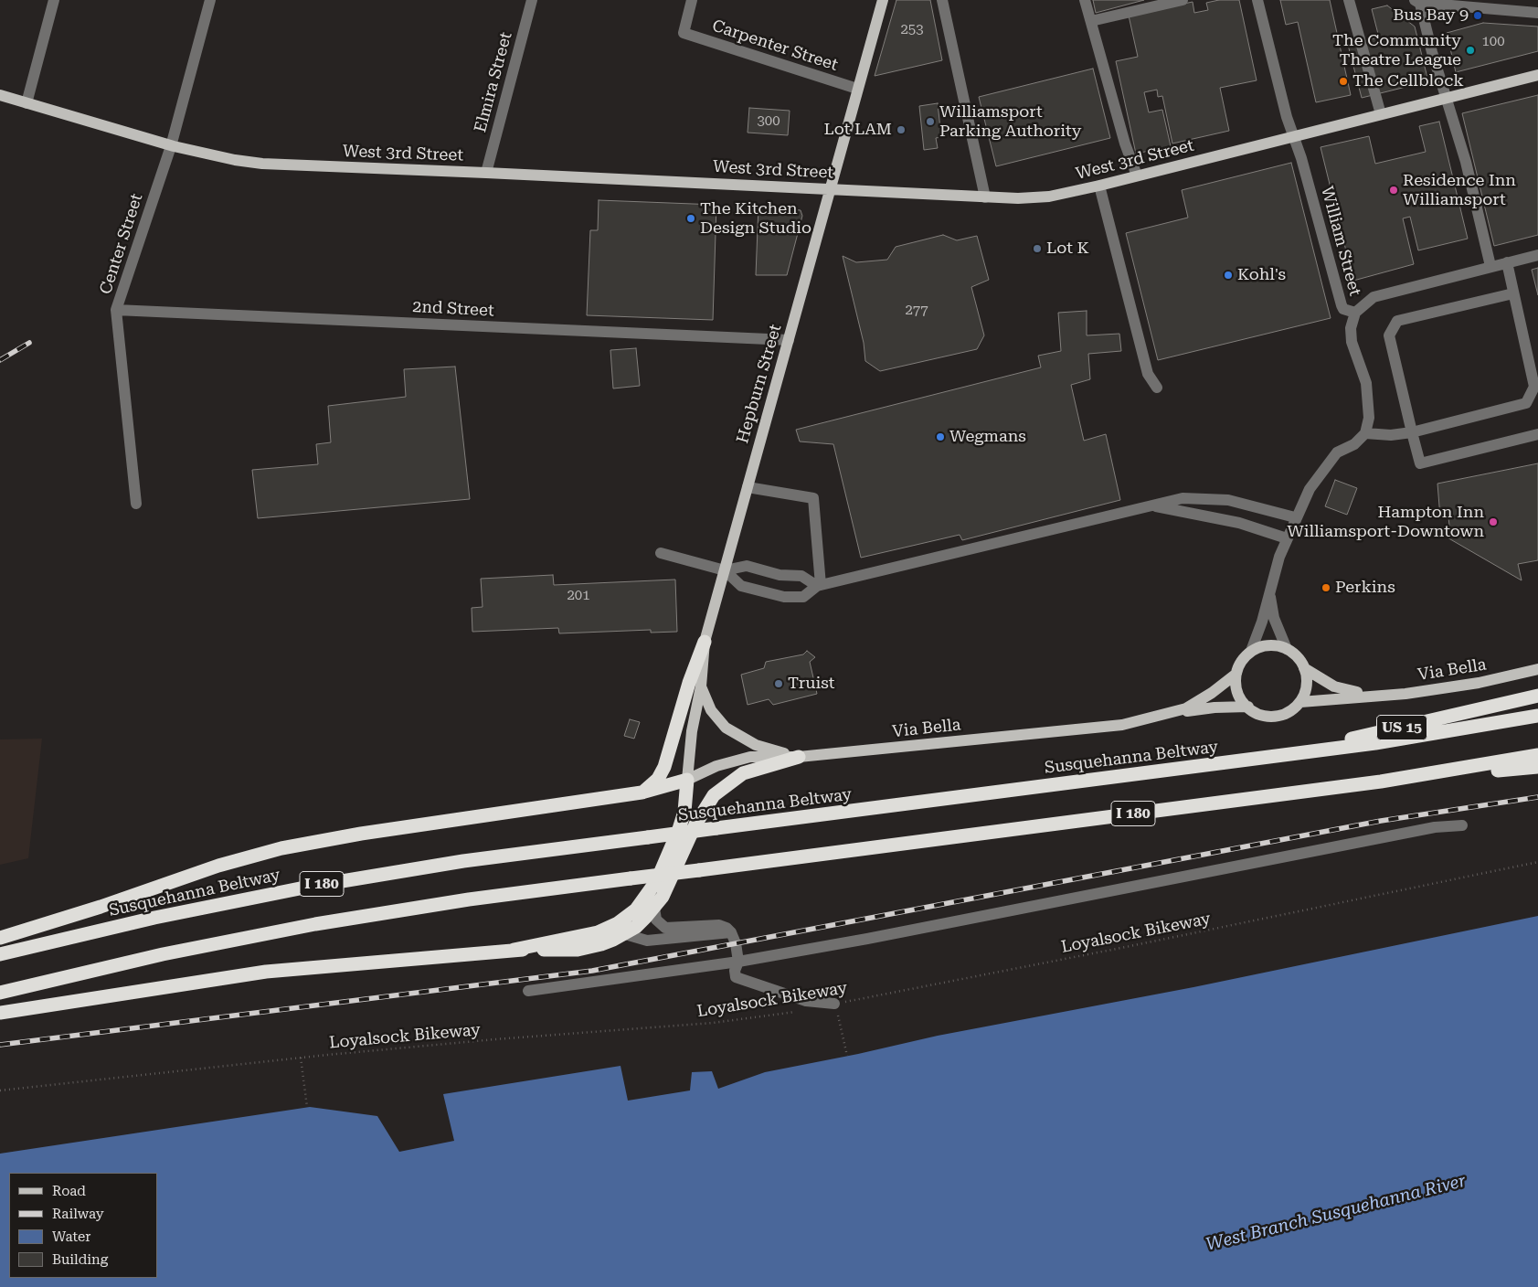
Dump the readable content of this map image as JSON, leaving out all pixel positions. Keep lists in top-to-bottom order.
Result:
{
  "streets": {
    "highway": ["US 15", "Susquehanna Beltway", "I 180"],
    "main road": ["West 3rd Street", "Hepburn Street", "Via Bella"],
    "street": [
      "Carpenter Street",
      "Elmira Street",
      "William Street",
      "Center Street",
      "2nd Street"
    ],
    "path": ["Loyalsock Bikeway"]
  },
  "crossings": [
    ["Carpenter Street", "Hepburn Street"],
    ["Elmira Street", "West 3rd Street"],
    ["West 3rd Street", "William Street"],
    ["West 3rd Street", "Center Street"],
    ["West 3rd Street", "Hepburn Street"],
    ["Center Street", "2nd Street"],
    ["2nd Street", "Hepburn Street"],
    ["Hepburn Street", "Via Bella"],
    ["US 15", "Susquehanna Beltway"]
  ],
  "water": ["West Branch Susquehanna River"],
  "places": [
    "Bus Bay 9",
    "The Community Theatre League",
    "The Cellblock",
    "Williamsport Parking Authority",
    "Lot LAM",
    "Residence Inn Williamsport",
    "The Kitchen Design Studio",
    "Lot K",
    "Kohl's",
    "Wegmans",
    "Hampton Inn Williamsport-Downtown",
    "Perkins",
    "Truist"
  ],
  "house_numbers": [
    "253",
    "100",
    "300",
    "277",
    "201"
  ],
  "legend": [
    "Road",
    "Railway",
    "Water",
    "Building"
  ]
}
